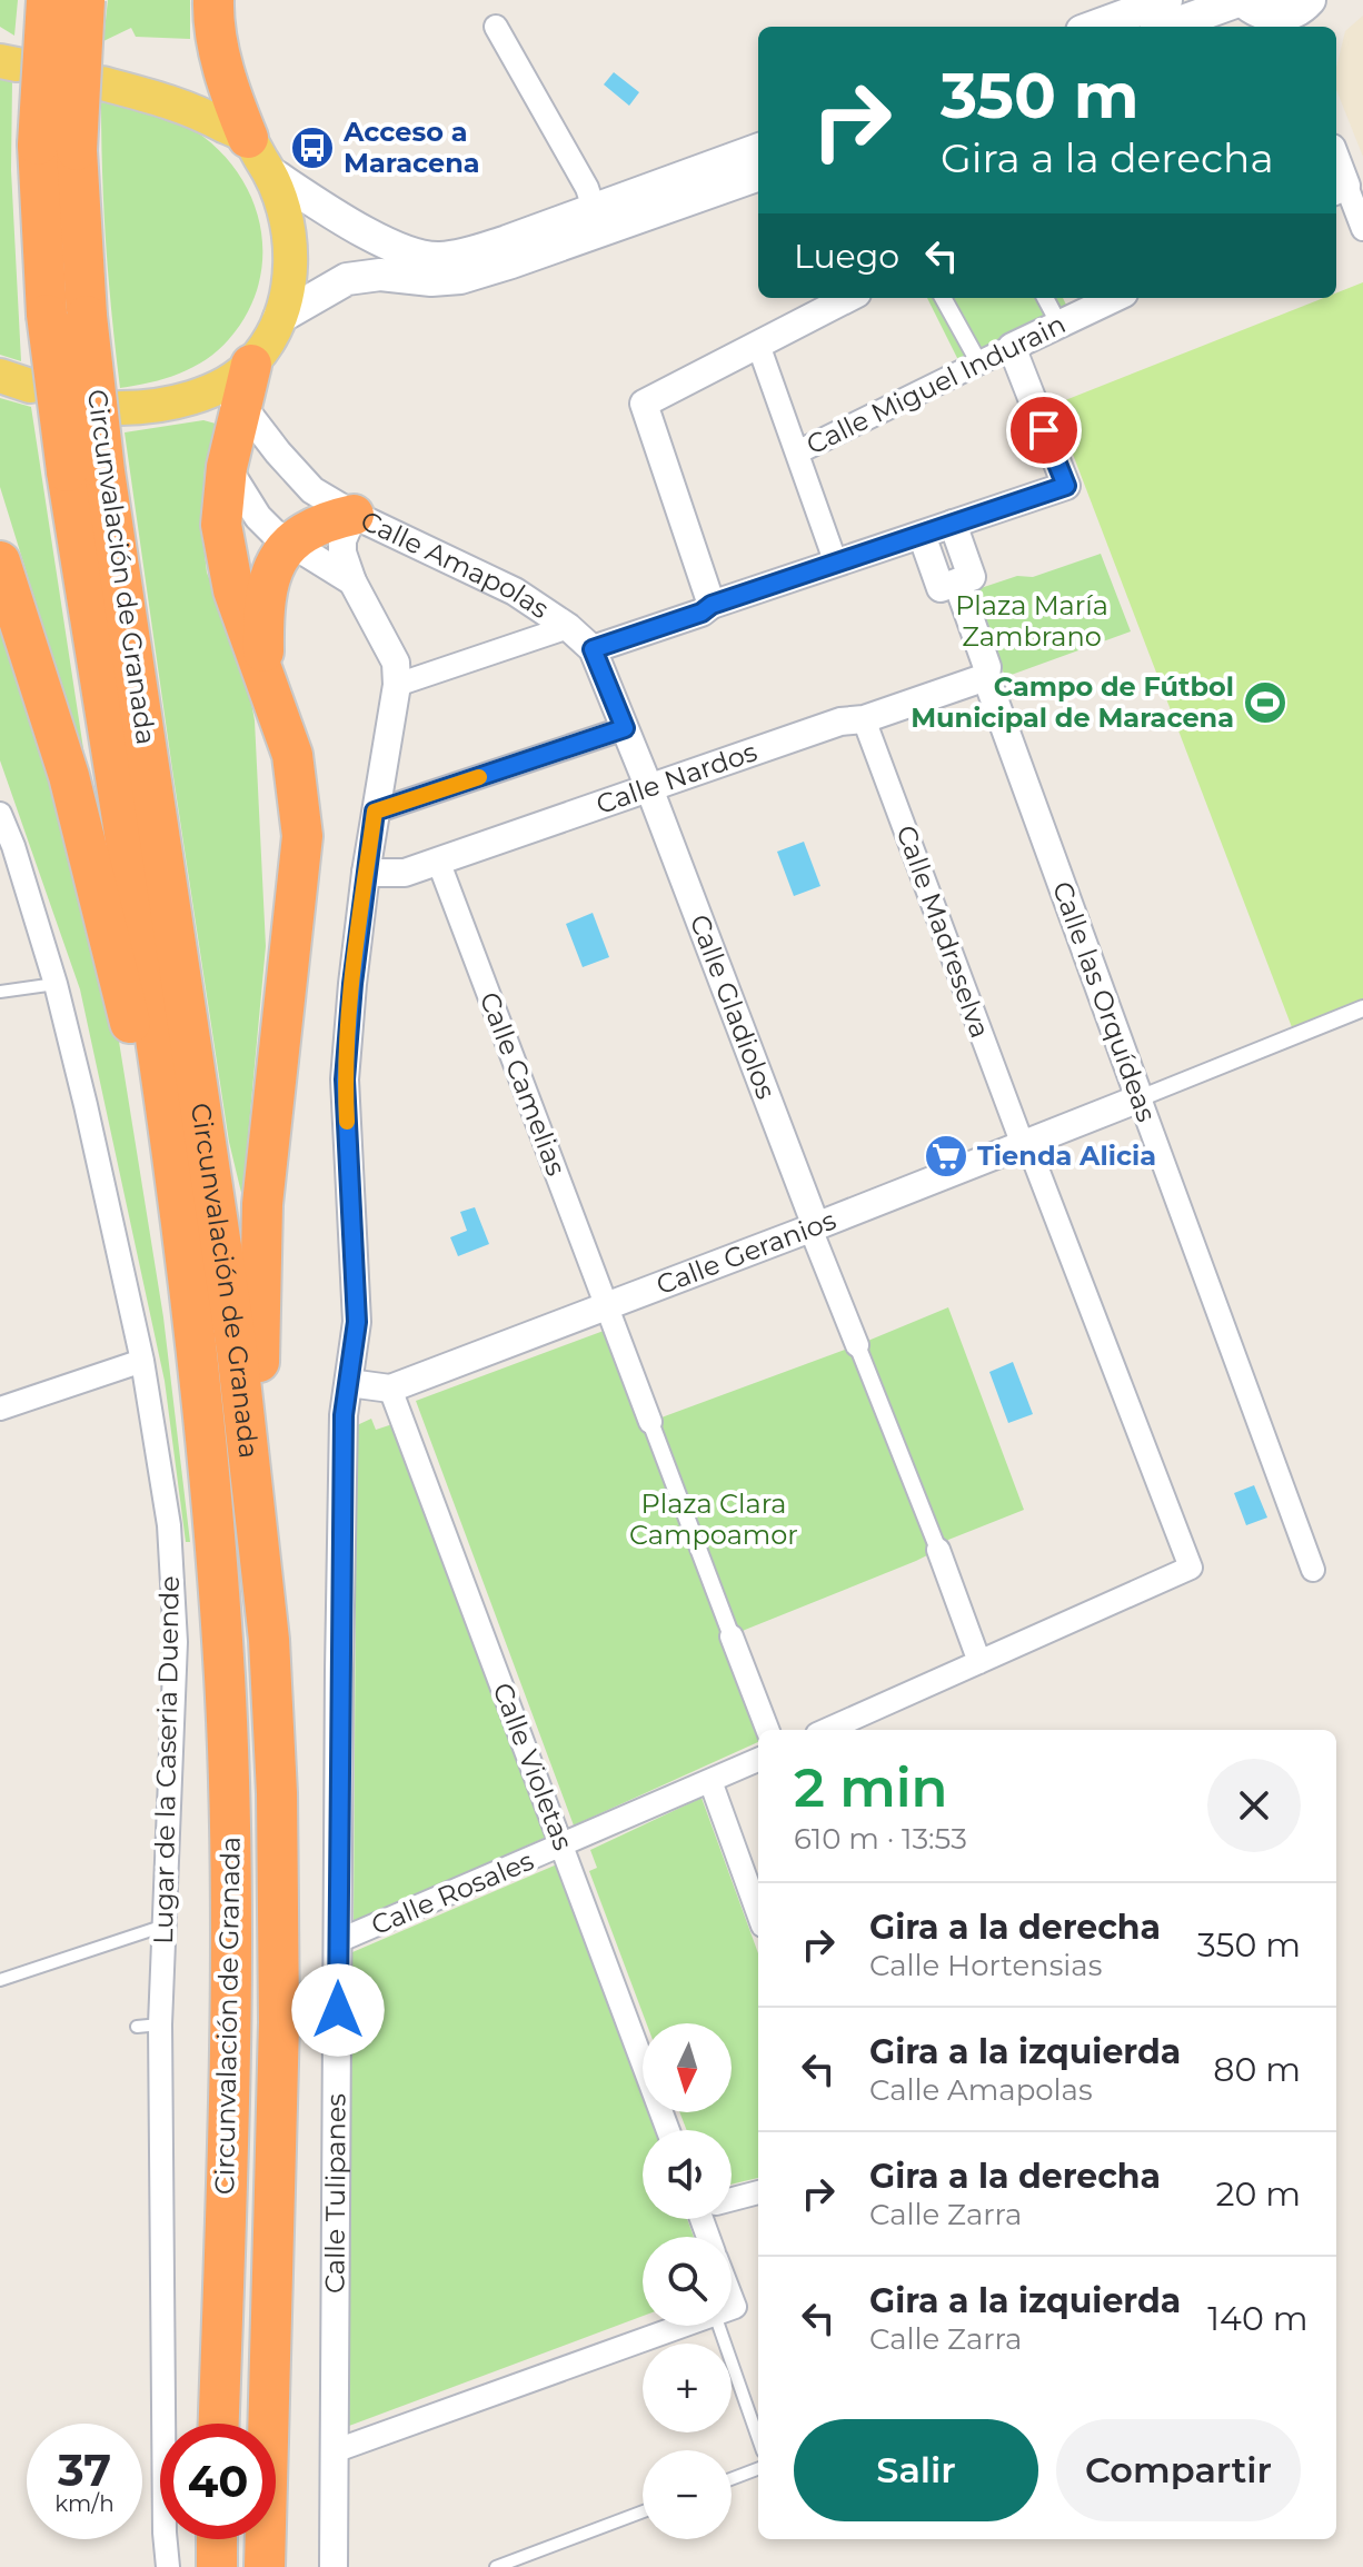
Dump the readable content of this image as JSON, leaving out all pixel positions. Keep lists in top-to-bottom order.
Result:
{
  "streets": {
    "highway": ["Circunvalación de Granada"],
    "street": [
      "Calle Miguel Indurain",
      "Calle Amapolas",
      "Calle Nardos",
      "Calle Madreselva",
      "Calle las Orquídeas",
      "Calle Gladiolos",
      "Calle Camelias",
      "Calle Geranios",
      "Lugar de la Caseria Duende",
      "Calle Violetas",
      "Calle Rosales",
      "Calle Tulipanes"
    ]
  },
  "crossings": [
    ["Calle Amapolas", "Calle Nardos"],
    ["Calle Amapolas", "Calle Gladiolos"],
    ["Calle Amapolas", "Calle Tulipanes"],
    ["Calle Nardos", "Calle Madreselva"],
    ["Calle Nardos", "Calle las Orquídeas"],
    ["Calle Nardos", "Calle Gladiolos"],
    ["Calle Nardos", "Calle Camelias"],
    ["Calle Nardos", "Calle Tulipanes"],
    ["Calle Madreselva", "Calle Geranios"],
    ["Calle las Orquídeas", "Calle Geranios"],
    ["Calle Gladiolos", "Calle Geranios"],
    ["Calle Camelias", "Calle Geranios"],
    ["Calle Geranios", "Calle Violetas"],
    ["Calle Geranios", "Calle Tulipanes"],
    ["Calle Violetas", "Calle Rosales"],
    ["Calle Rosales", "Calle Tulipanes"]
  ],
  "parks": ["Plaza María Zambrano", "Plaza Clara Campoamor"],
  "places": {
    "bus stop": ["Acceso a Maracena"],
    "sports": ["Campo de Fútbol Municipal de Maracena"],
    "supermarket": ["Tienda Alicia"]
  },
  "north": "bottom",
  "page": {
    "turn": ["350 m", "Gira a la derecha"],
    "then": "Luego",
    "heading": ["2 min", "610 m · 13:53"],
    "list": [
      {
        "name": "Gira a la derecha",
        "note": "Calle Hortensias",
        "value": "350 m"
      },
      {
        "name": "Gira a la izquierda",
        "note": "Calle Amapolas",
        "value": "80 m"
      },
      {
        "name": "Gira a la derecha",
        "note": "Calle Zarra",
        "value": "20 m"
      },
      {
        "name": "Gira a la izquierda",
        "note": "Calle Zarra",
        "value": "140 m"
      }
    ],
    "map_buttons": ["+", "−"],
    "buttons": ["Salir", "Compartir"],
    "speed": "37 km/h",
    "limit": "40"
  }
}
